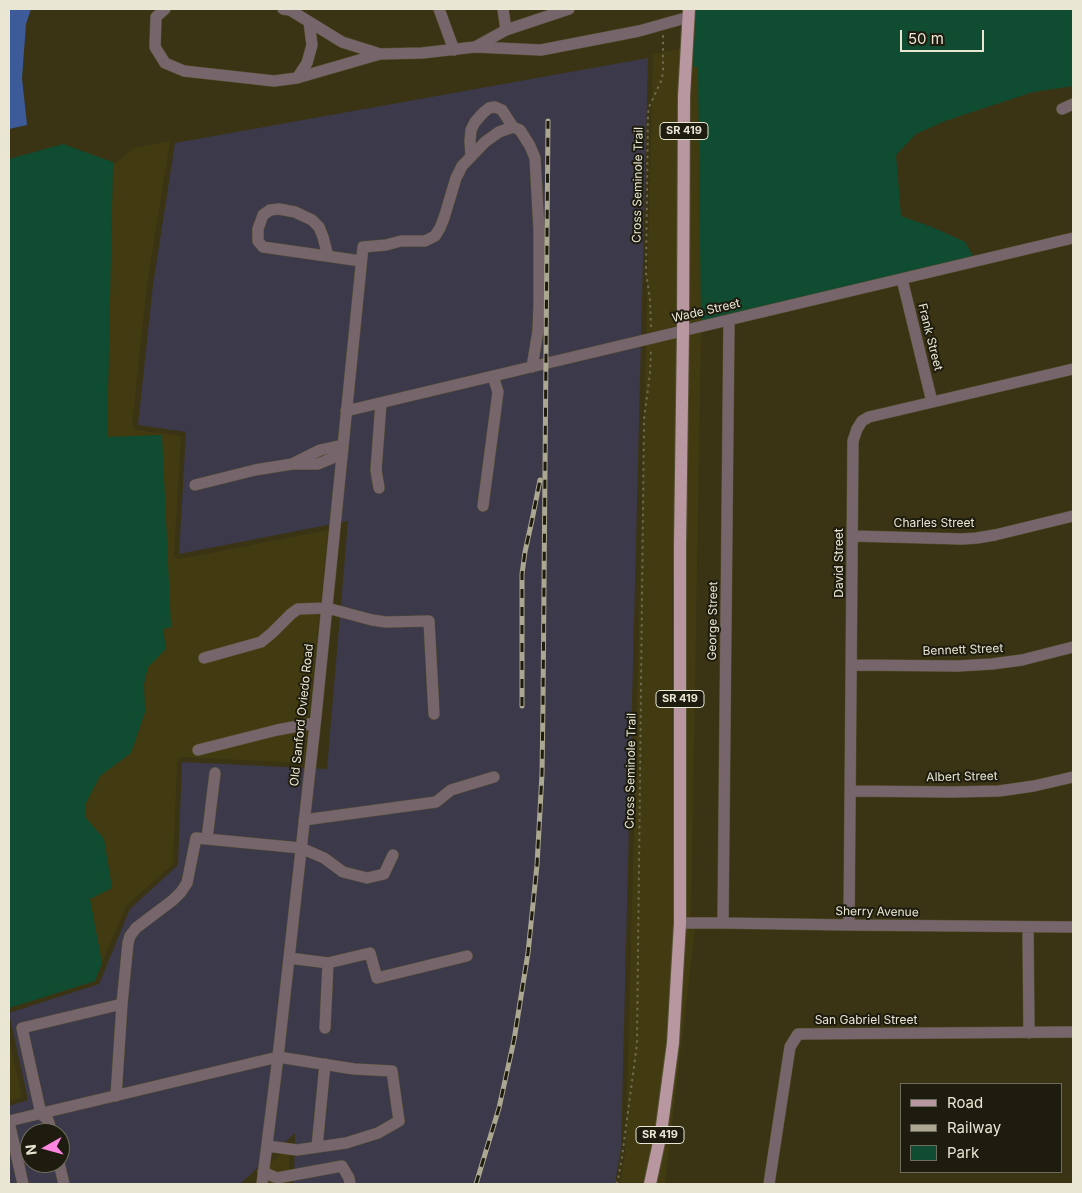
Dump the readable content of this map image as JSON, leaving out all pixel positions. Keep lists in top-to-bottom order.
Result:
{
  "streets": {
    "main road": ["SR 419"],
    "street": [
      "Wade Street",
      "Frank Street",
      "Charles Street",
      "David Street",
      "George Street",
      "Bennett Street",
      "Old Sanford Oviedo Road",
      "Albert Street",
      "Sherry Avenue",
      "San Gabriel Street"
    ],
    "path": ["Cross Seminole Trail"]
  },
  "crossings": [
    ["SR 419", "Wade Street"],
    ["SR 419", "Sherry Avenue"],
    ["Wade Street", "Frank Street"],
    ["Wade Street", "George Street"],
    ["Wade Street", "Old Sanford Oviedo Road"],
    ["Frank Street", "David Street"],
    ["Charles Street", "David Street"],
    ["David Street", "Bennett Street"],
    ["David Street", "Albert Street"],
    ["David Street", "Sherry Avenue"],
    ["George Street", "Sherry Avenue"]
  ],
  "legend": ["Road", "Railway", "Park"],
  "scale_bar": "50 m",
  "north": "left"
}
